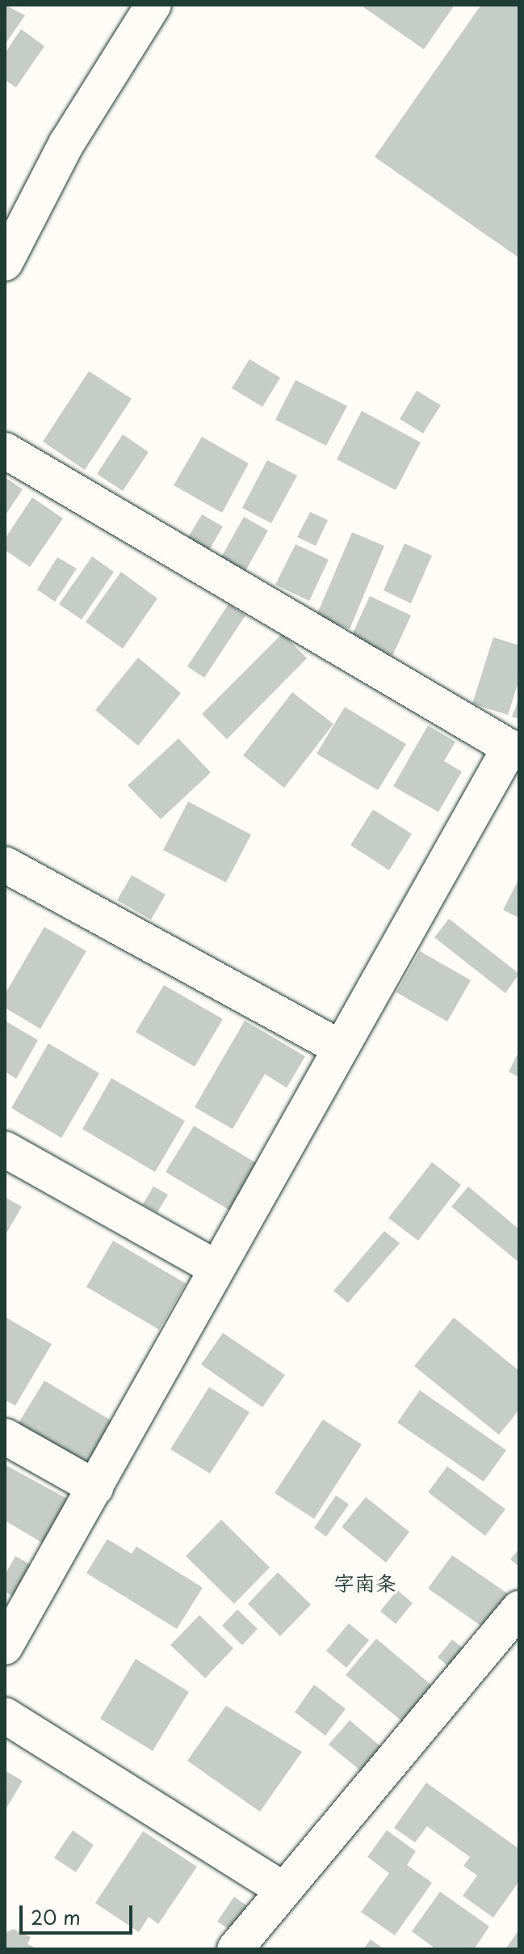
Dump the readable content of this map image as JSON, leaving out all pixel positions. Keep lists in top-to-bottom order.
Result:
{
  "districts": ["字南条"],
  "scale_bar": "20 m"
}
